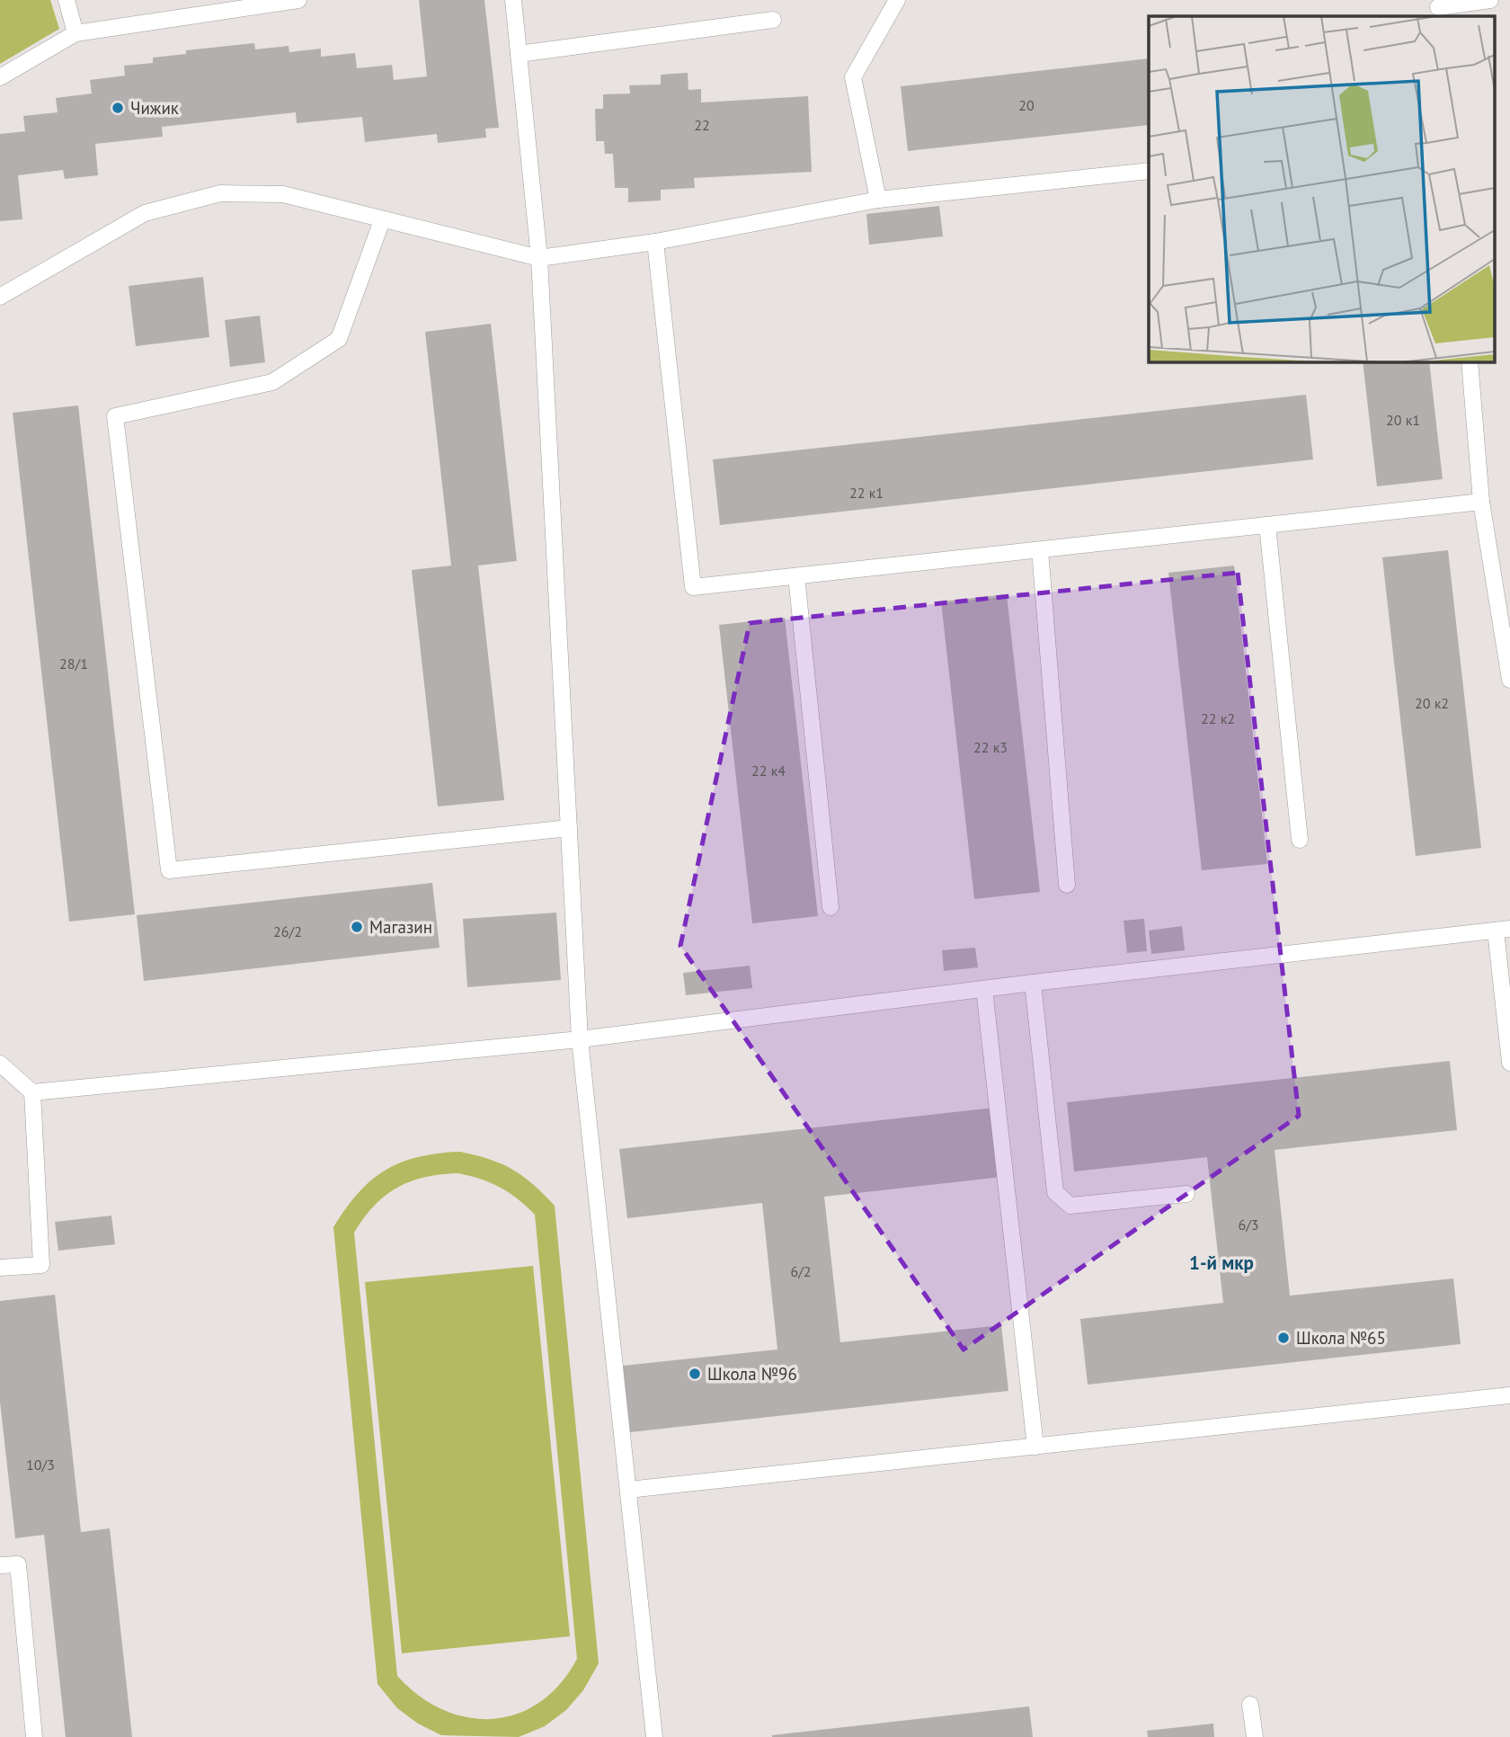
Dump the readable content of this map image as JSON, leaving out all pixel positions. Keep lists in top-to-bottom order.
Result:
{
  "districts": ["1-й мкр"],
  "places": [
    "Чижик",
    "Магазин",
    "Школа №65",
    "Школа №96"
  ],
  "house_numbers": [
    "20",
    "22",
    "20 к1",
    "22 к1",
    "28/1",
    "20 к2",
    "22 к2",
    "22 к3",
    "22 к4",
    "26/2",
    "6/3",
    "6/2",
    "10/3"
  ]
}
